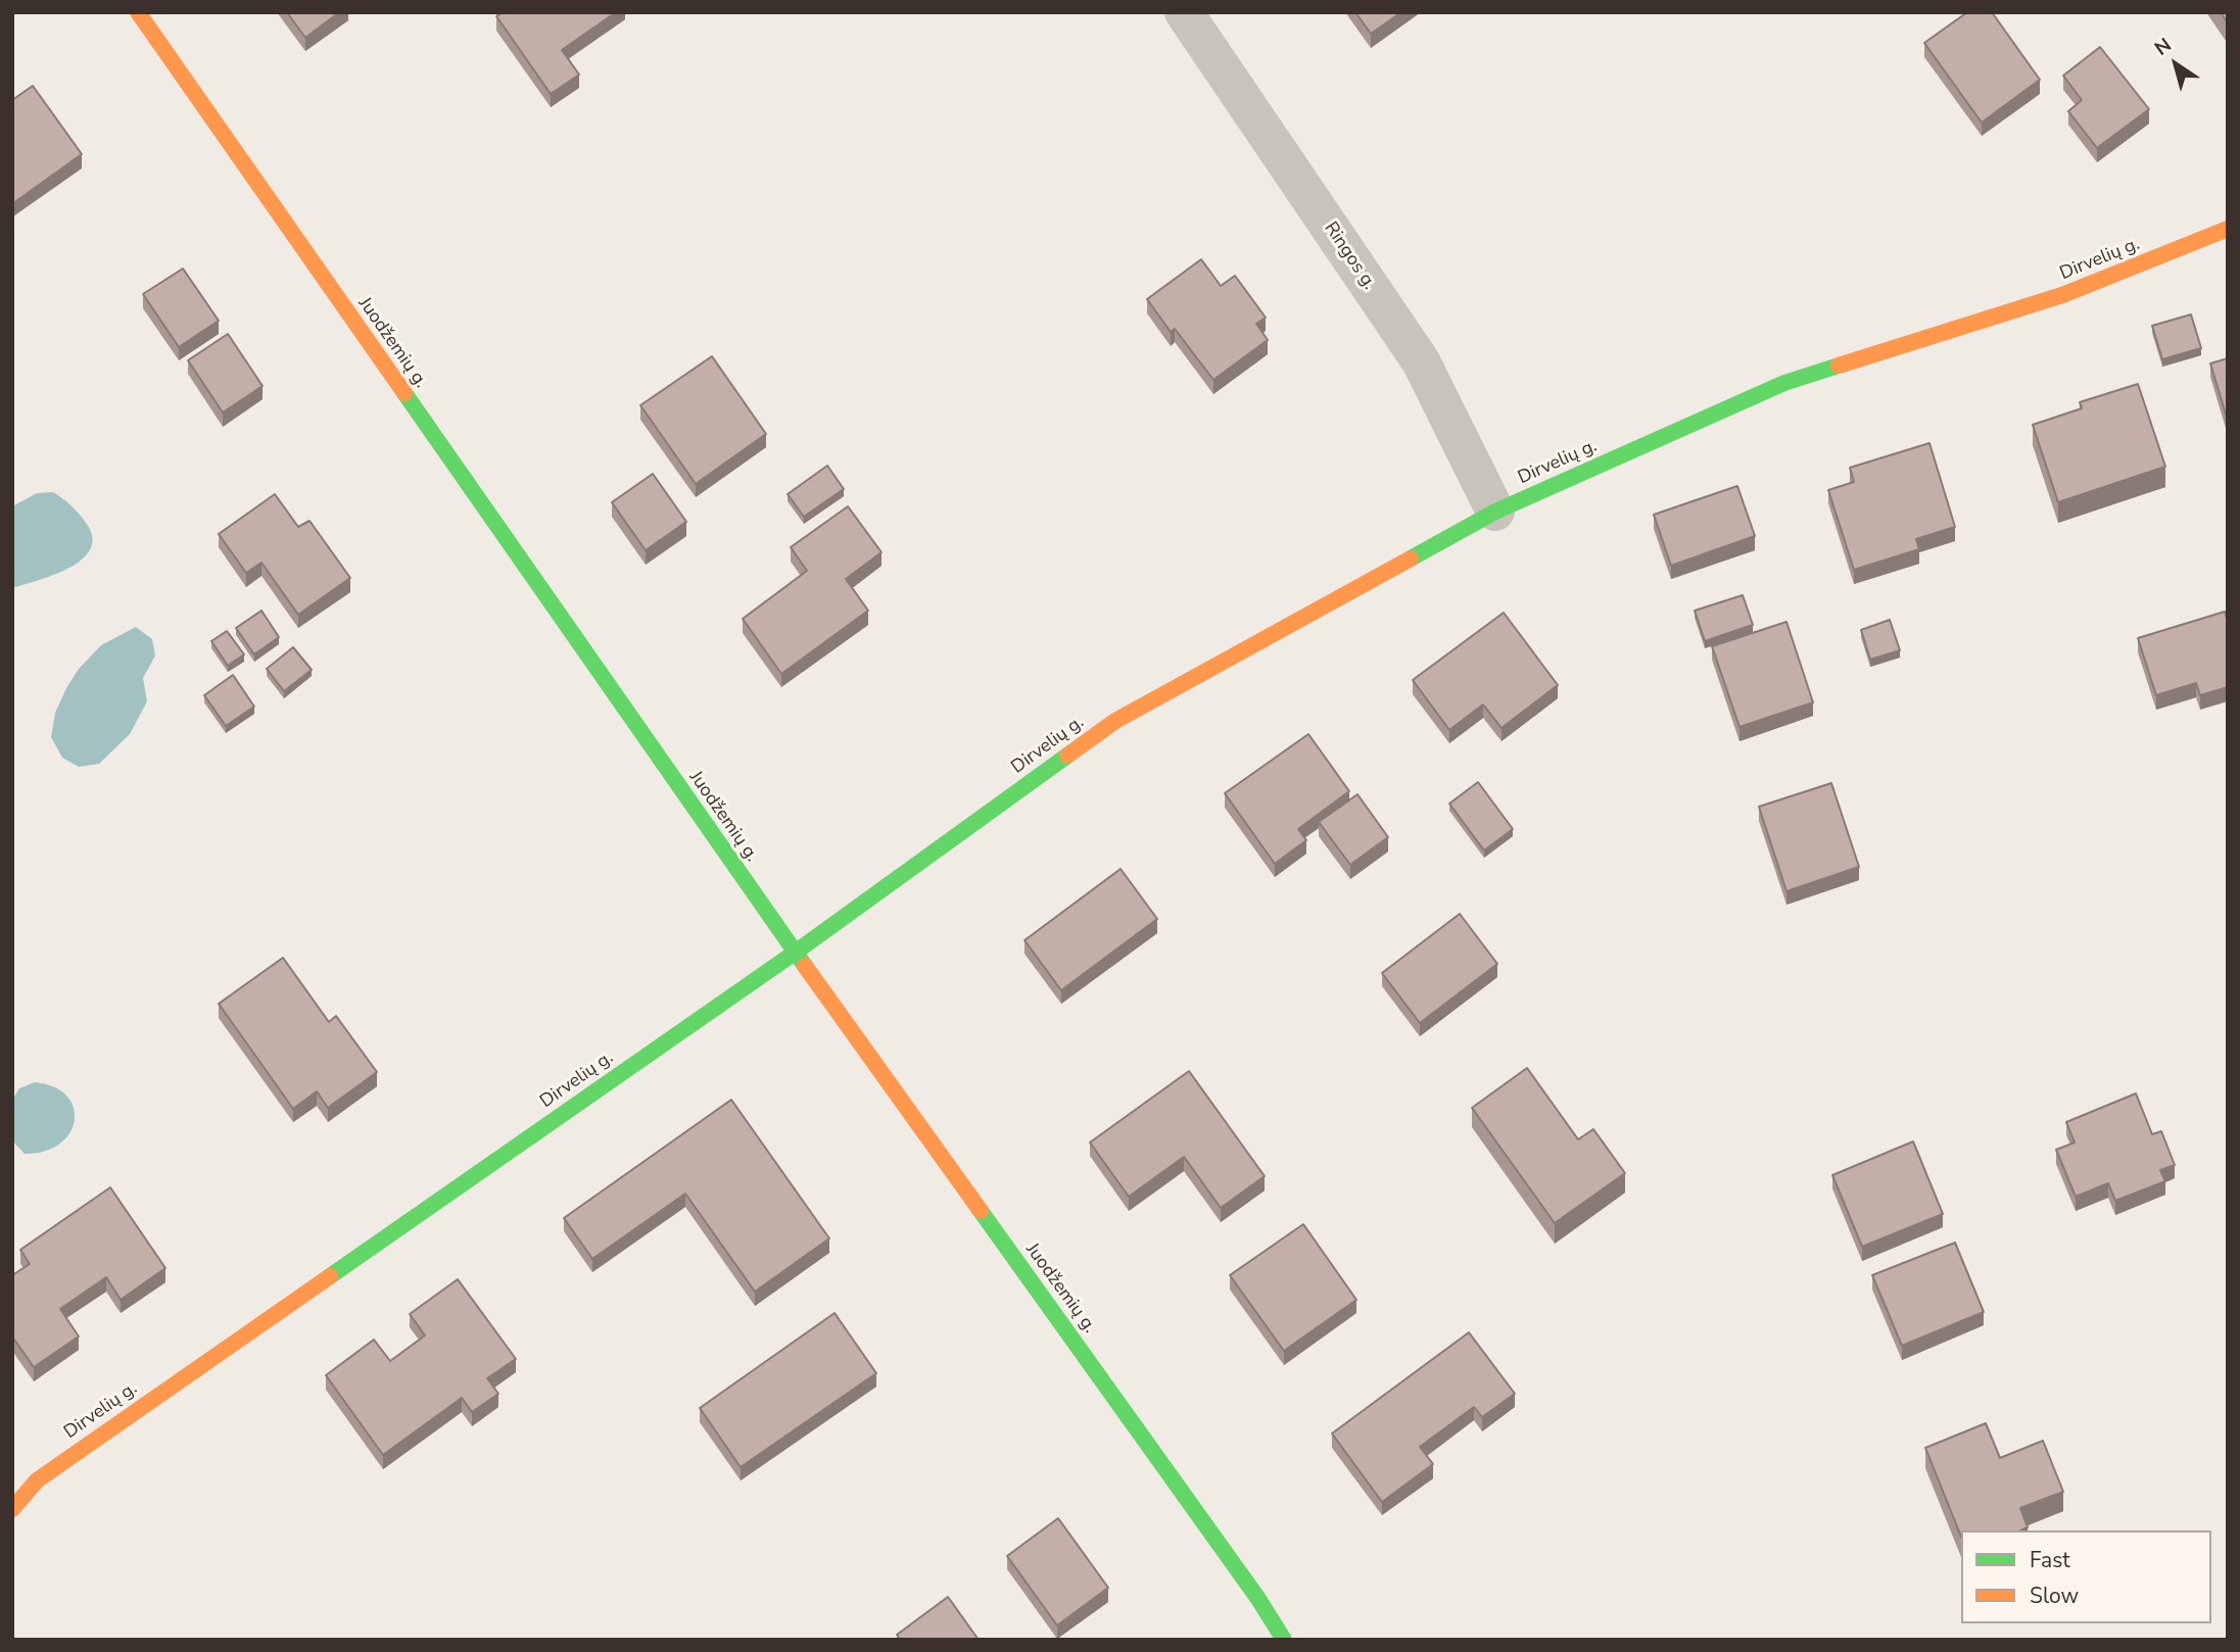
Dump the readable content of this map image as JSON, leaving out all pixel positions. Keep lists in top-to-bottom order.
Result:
{
  "streets": {
    "street": ["Ringos g.", "Dirvelių g.", "Juodžemių g."]
  },
  "crossings": [
    ["Ringos g.", "Dirvelių g."],
    ["Dirvelių g.", "Juodžemių g."]
  ],
  "legend": ["Fast", "Slow"],
  "north": "top left"
}
